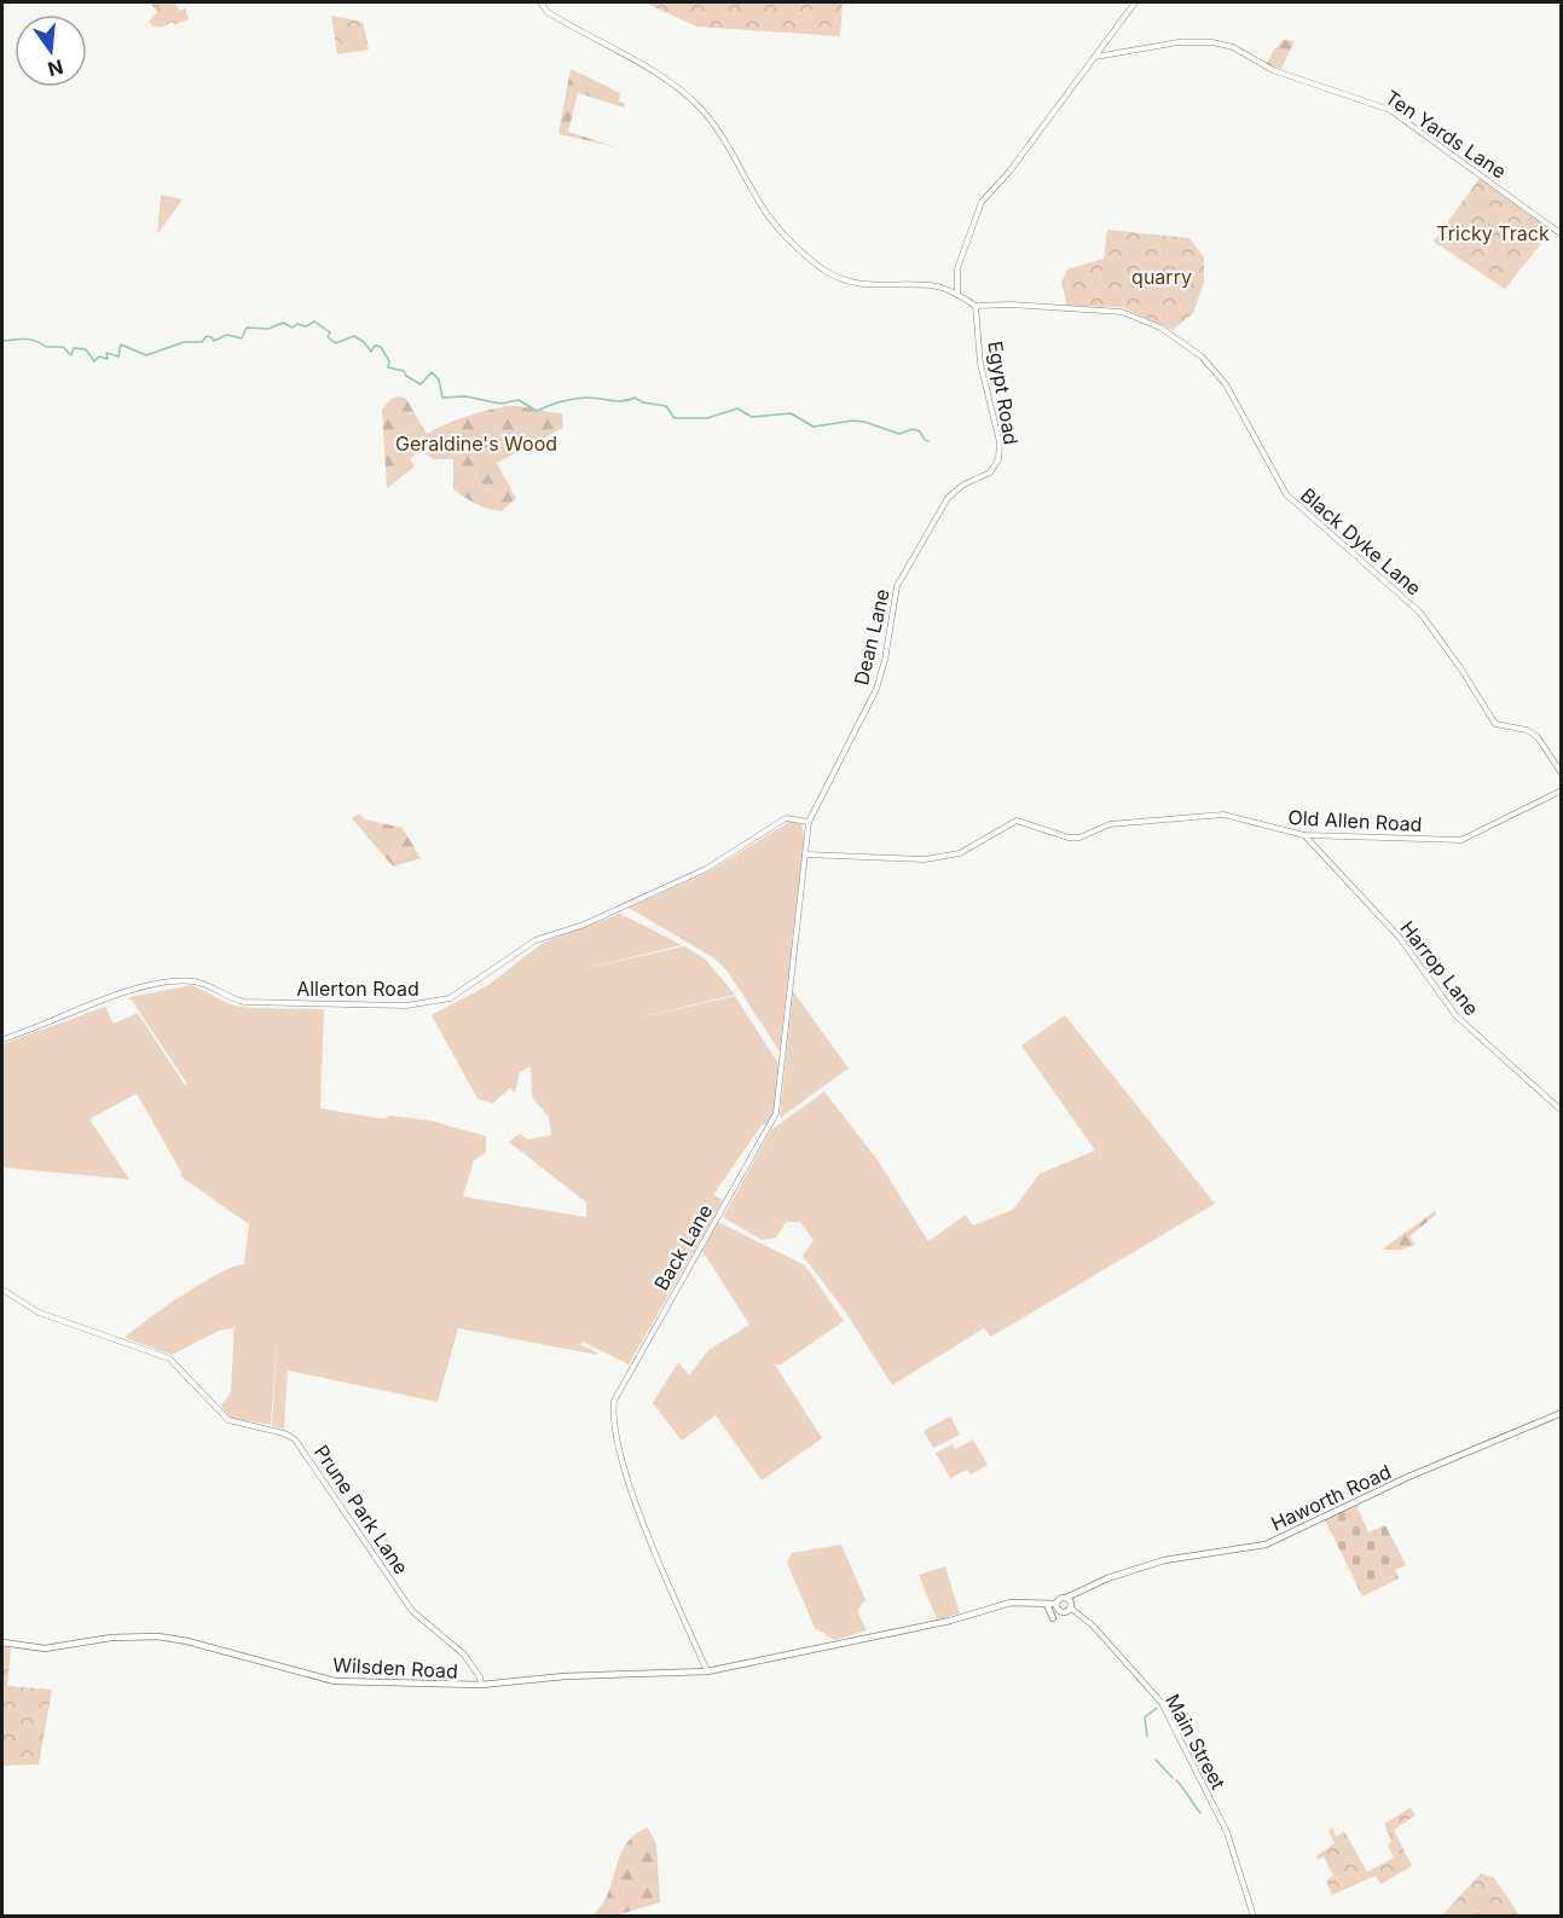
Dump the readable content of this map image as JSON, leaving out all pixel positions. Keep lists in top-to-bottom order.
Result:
{
  "streets": {
    "main road": ["Haworth Road", "Wilsden Road"],
    "street": [
      "Ten Yards Lane",
      "Egypt Road",
      "Black Dyke Lane",
      "Dean Lane",
      "Old Allen Road",
      "Harrop Lane",
      "Allerton Road",
      "Back Lane",
      "Prune Park Lane",
      "Main Street"
    ]
  },
  "crossings": [
    ["Egypt Road", "Black Dyke Lane"],
    ["Egypt Road", "Dean Lane"],
    ["Dean Lane", "Allerton Road"],
    ["Dean Lane", "Back Lane"],
    ["Old Allen Road", "Harrop Lane"],
    ["Old Allen Road", "Back Lane"],
    ["Allerton Road", "Back Lane"],
    ["Back Lane", "Wilsden Road"],
    ["Prune Park Lane", "Wilsden Road"]
  ],
  "parks": ["Tricky Track", "quarry", "Geraldine's Wood"],
  "north": "bottom"
}
